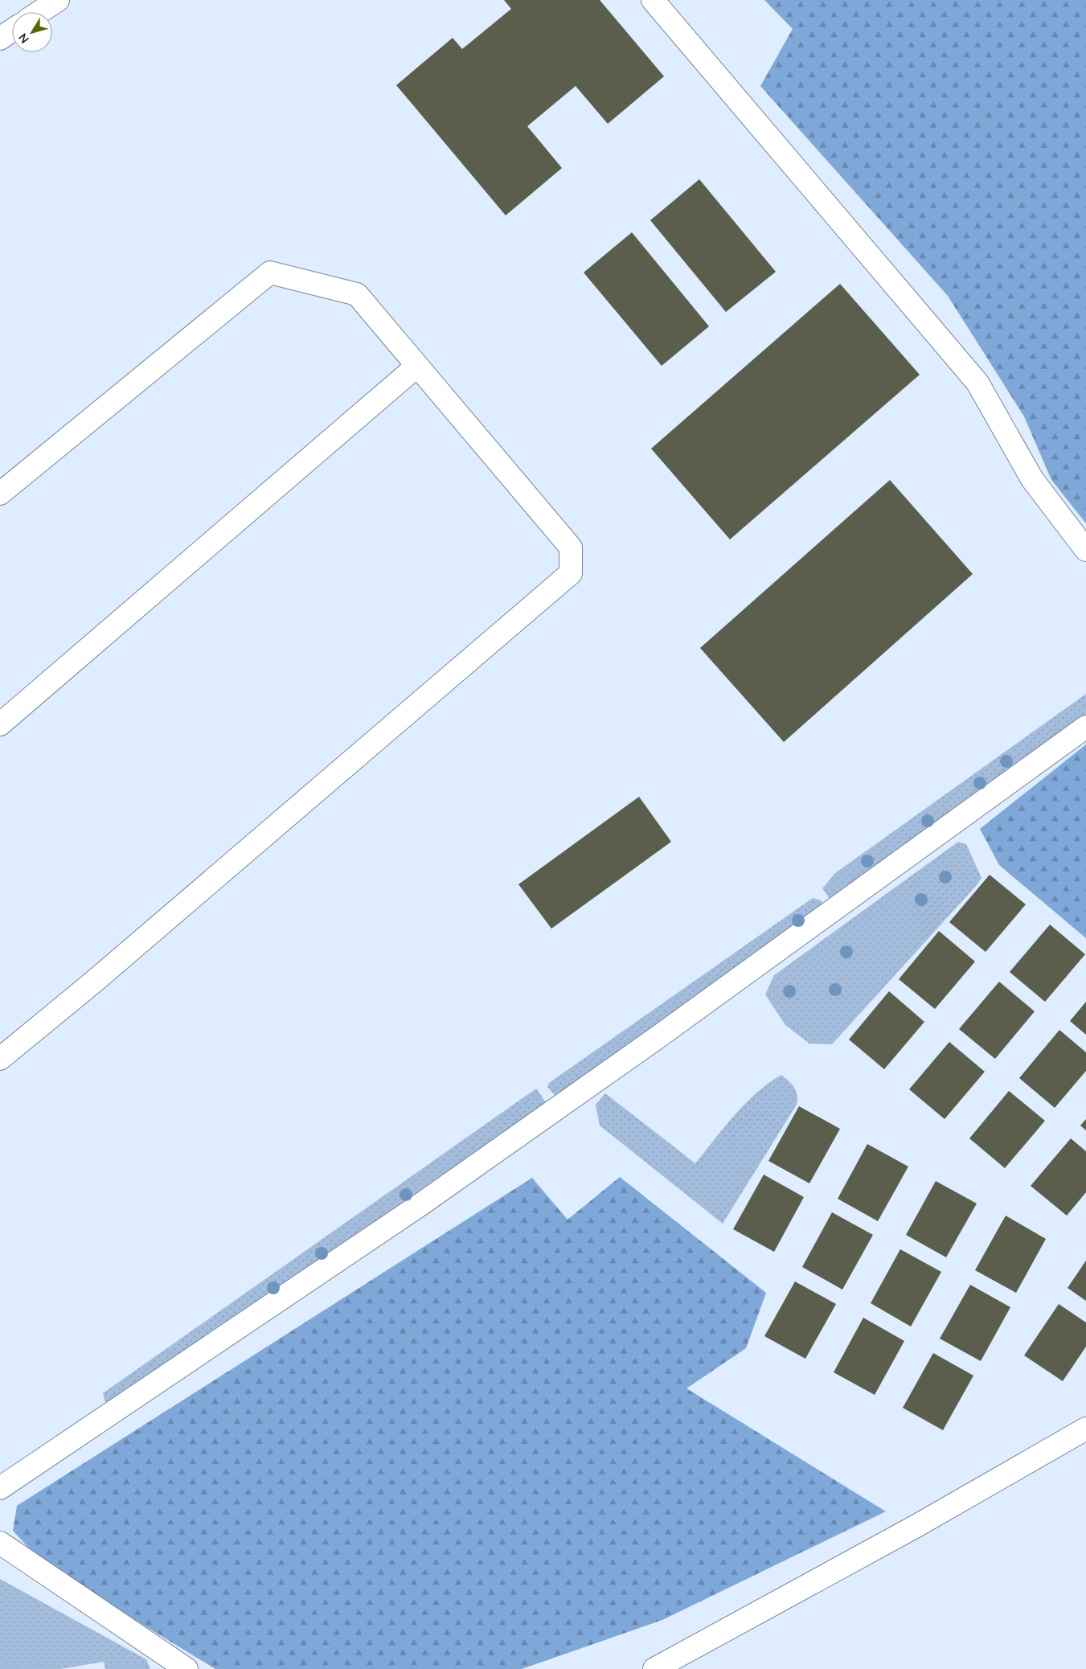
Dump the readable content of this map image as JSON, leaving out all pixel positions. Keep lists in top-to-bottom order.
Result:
{
  "north": "bottom left"
}
